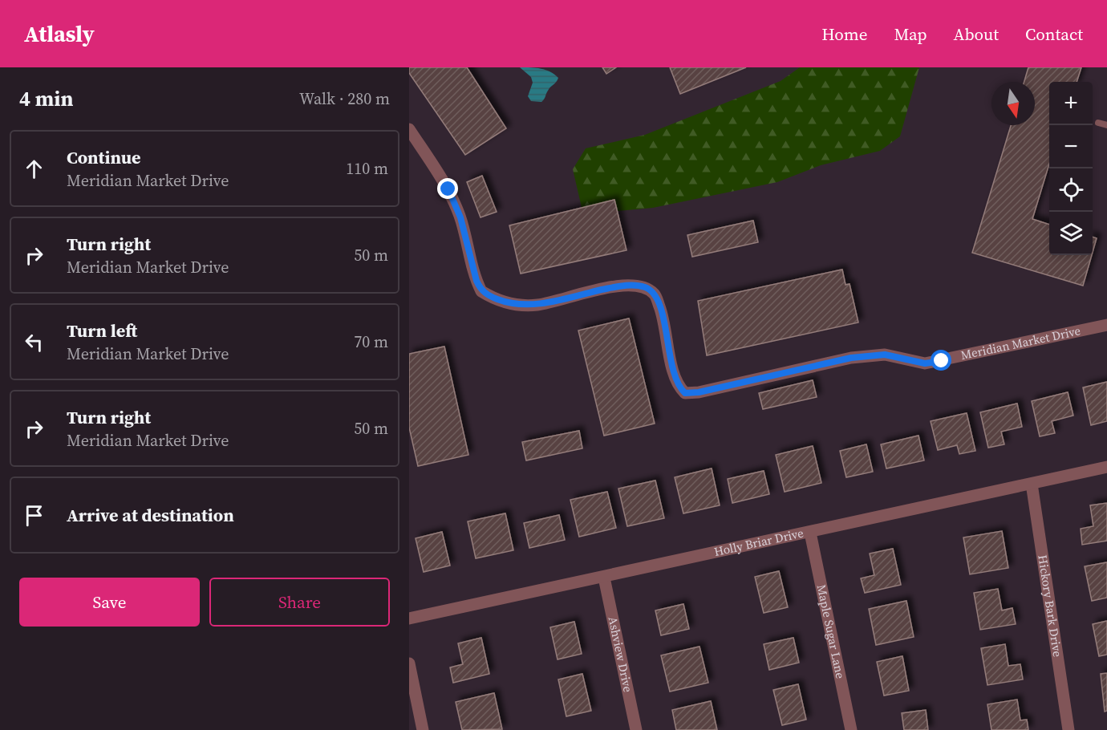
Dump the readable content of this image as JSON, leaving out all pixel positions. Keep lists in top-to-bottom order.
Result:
{
  "streets": {
    "street": [
      "Meridian Market Drive",
      "Holly Briar Drive",
      "Hickory Bark Drive",
      "Maple Sugar Lane",
      "Ashview Drive"
    ]
  },
  "crossings": [
    ["Holly Briar Drive", "Hickory Bark Drive"],
    ["Holly Briar Drive", "Maple Sugar Lane"],
    ["Holly Briar Drive", "Ashview Drive"]
  ],
  "north": "bottom",
  "page": {
    "header": "Atlasly",
    "nav": [
      "Home",
      "Map",
      "About",
      "Contact"
    ],
    "heading": ["4 min", "Walk · 280 m"],
    "map_buttons": ["+", "−"],
    "list": [
      ["Continue", "Meridian Market Drive", "110 m"],
      ["Turn right", "Meridian Market Drive", "50 m"],
      ["Turn left", "Meridian Market Drive", "70 m"],
      ["Turn right", "Meridian Market Drive", "50 m"],
      "Arrive at destination"
    ],
    "buttons": ["Save", "Share"]
  }
}
